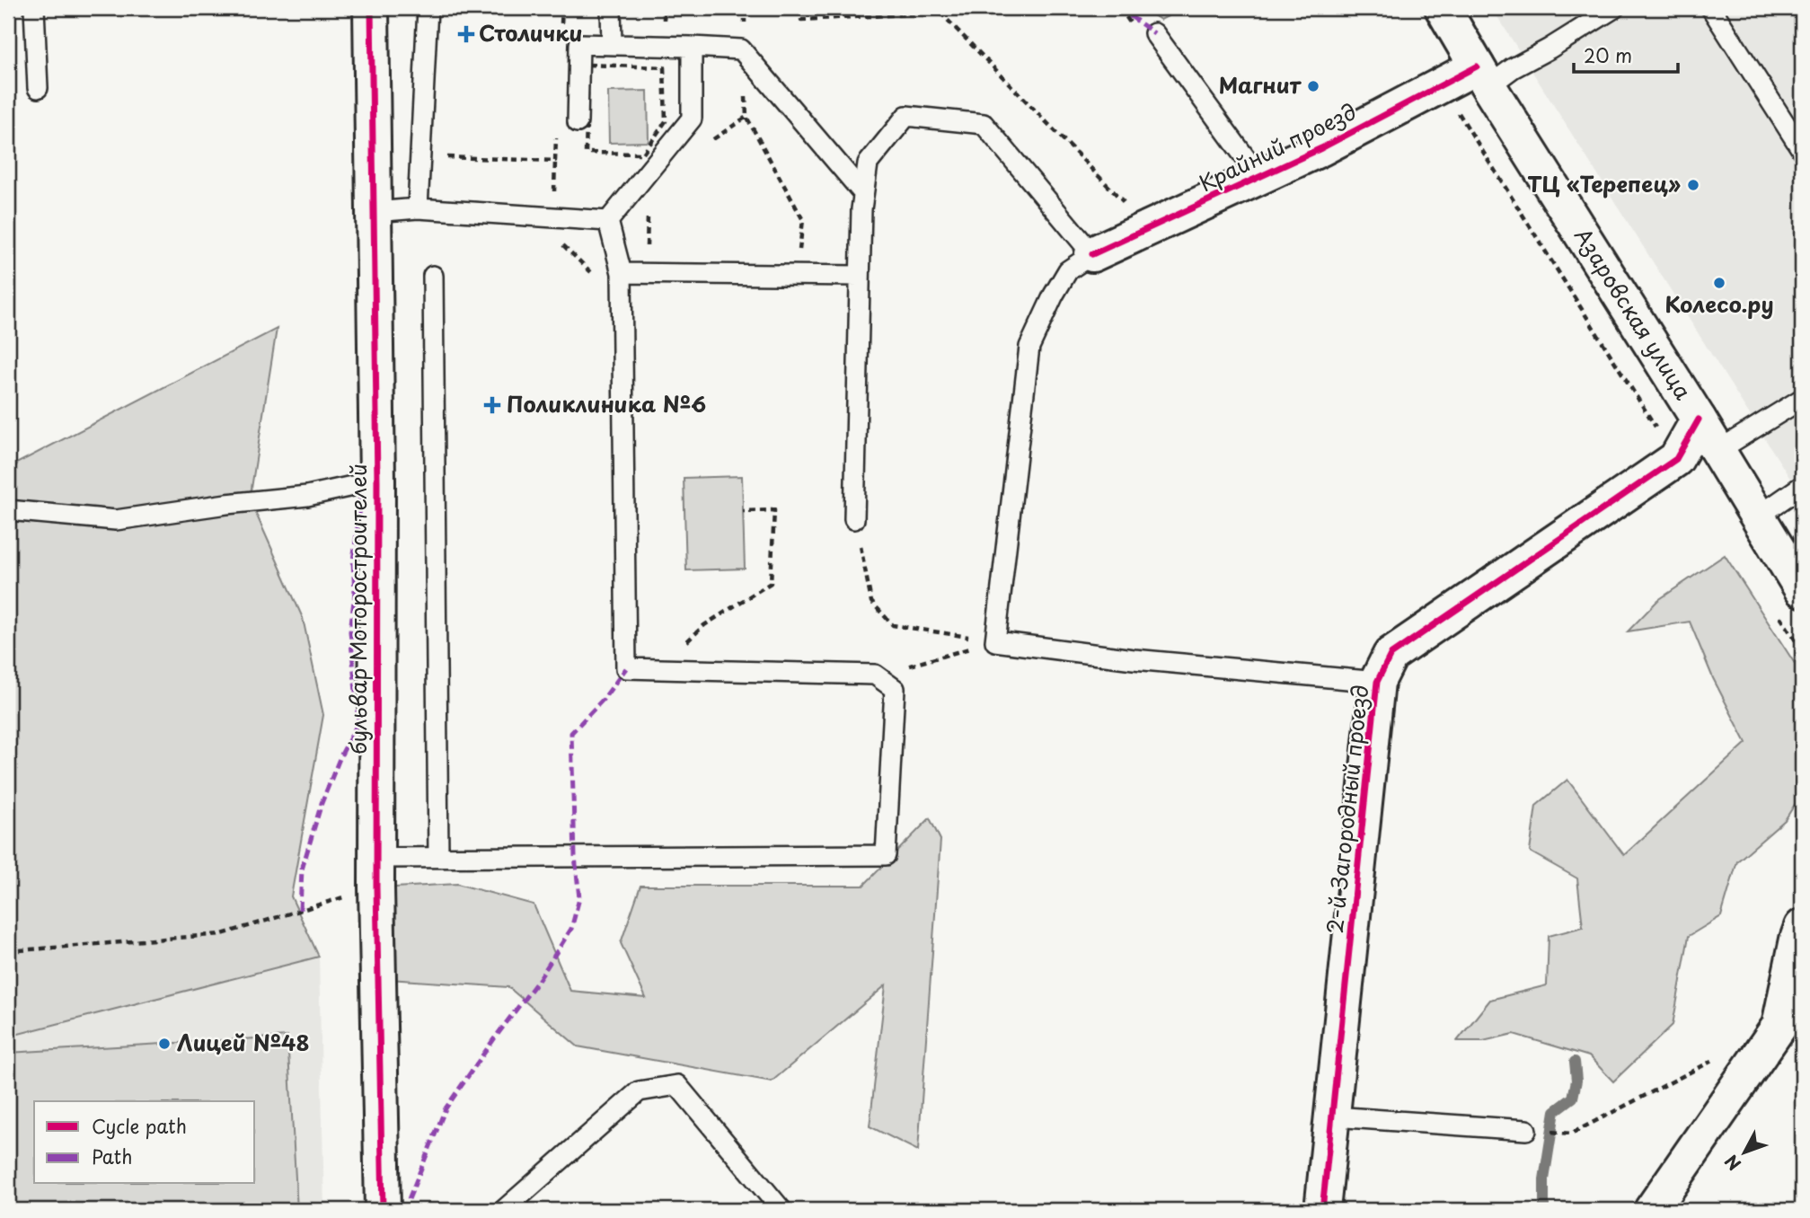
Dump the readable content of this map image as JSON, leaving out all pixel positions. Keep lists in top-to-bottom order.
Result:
{
  "streets": {
    "street": [
      "Крайний проезд",
      "Азаровская улица",
      "бульвар Моторостроителей",
      "2-й Загородный проезд"
    ]
  },
  "crossings": [
    ["Крайний проезд", "Азаровская улица"],
    ["Азаровская улица", "2-й Загородный проезд"]
  ],
  "places": {
    "health": ["Столички", "Поликлиника №6"],
    "other": [
      "Магнит",
      "ТЦ «Терепец»",
      "Колесо.ру",
      "Лицей №48"
    ]
  },
  "legend": ["Cycle path", "Path"],
  "scale_bar": "20 m",
  "north": "bottom left"
}
